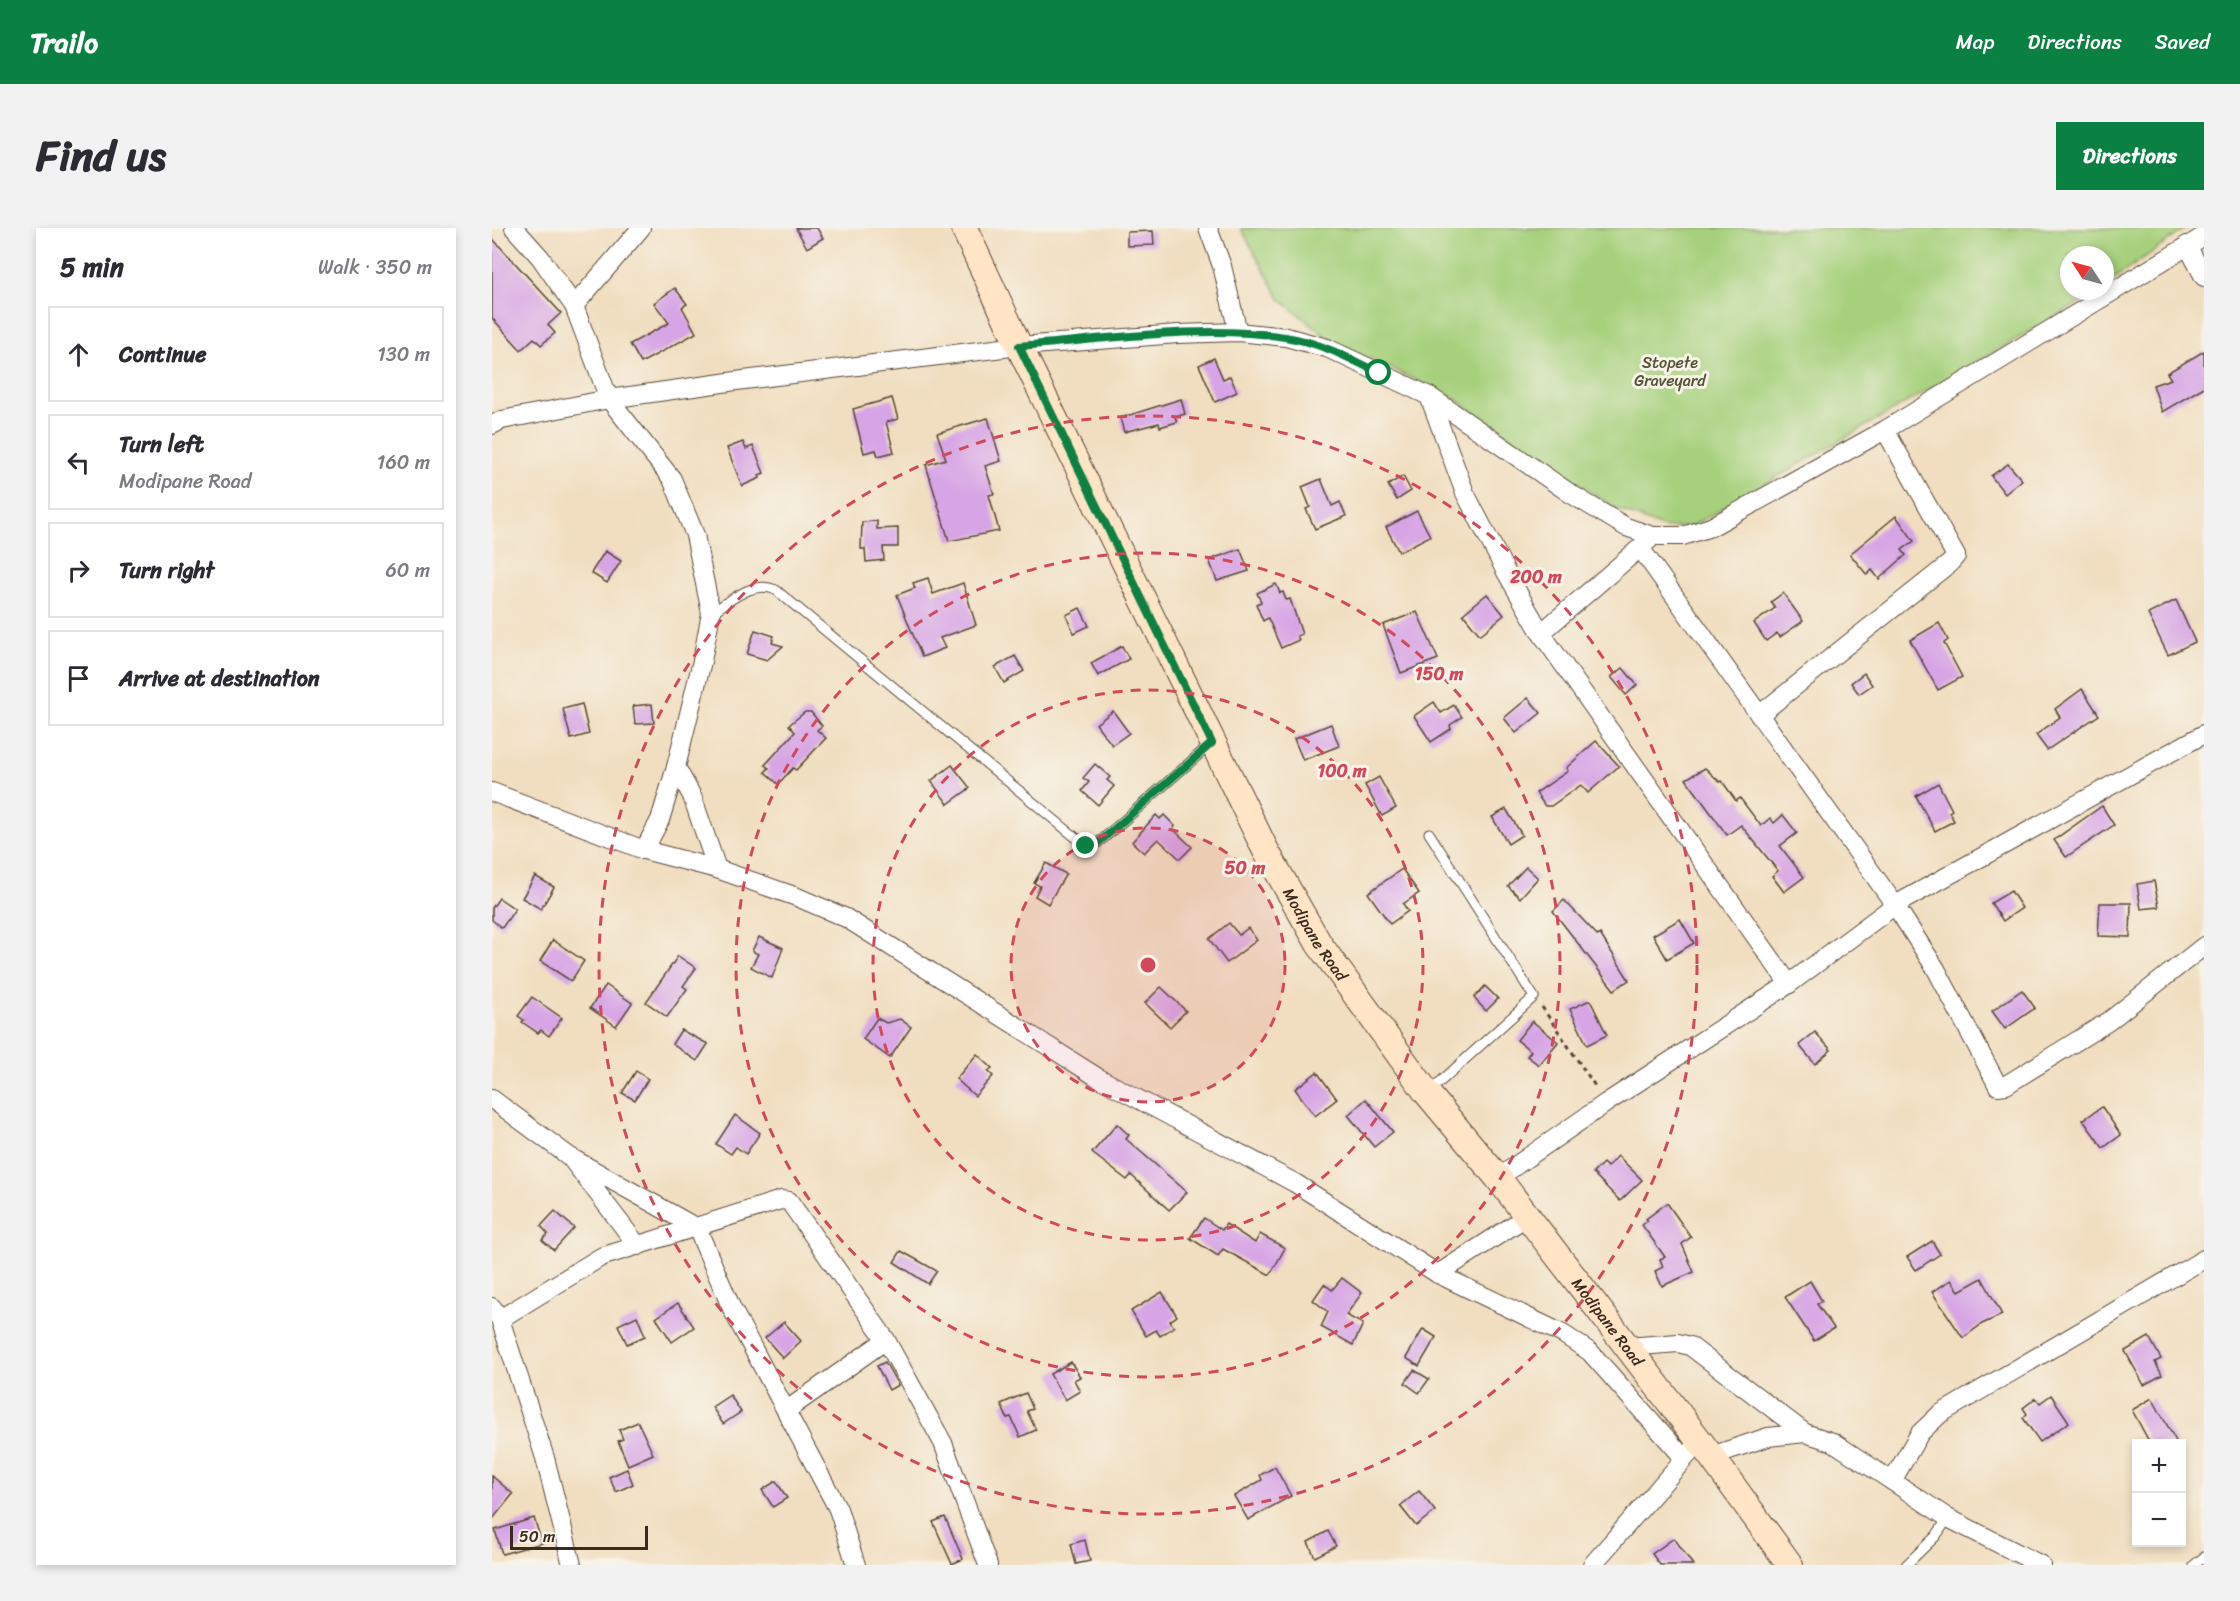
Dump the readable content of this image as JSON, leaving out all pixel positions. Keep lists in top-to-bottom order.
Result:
{
  "streets": {
    "main road": ["Modipane Road"]
  },
  "parks": ["Stopete Graveyard"],
  "scale_bar": "50 m",
  "north": "top left",
  "page": {
    "header": "Trailo",
    "nav": ["Map", "Directions", "Saved"],
    "title": "Find us",
    "buttons": "Directions",
    "heading": ["5 min", "Walk · 350 m"],
    "list": [
      ["Continue", "130 m"],
      ["Turn left", "Modipane Road", "160 m"],
      ["Turn right", "60 m"],
      "Arrive at destination"
    ],
    "map_buttons": ["+", "−"],
    "scale": "50 m"
  },
  "rings": [
    "200 m",
    "150 m",
    "100 m",
    "50 m"
  ]
}
